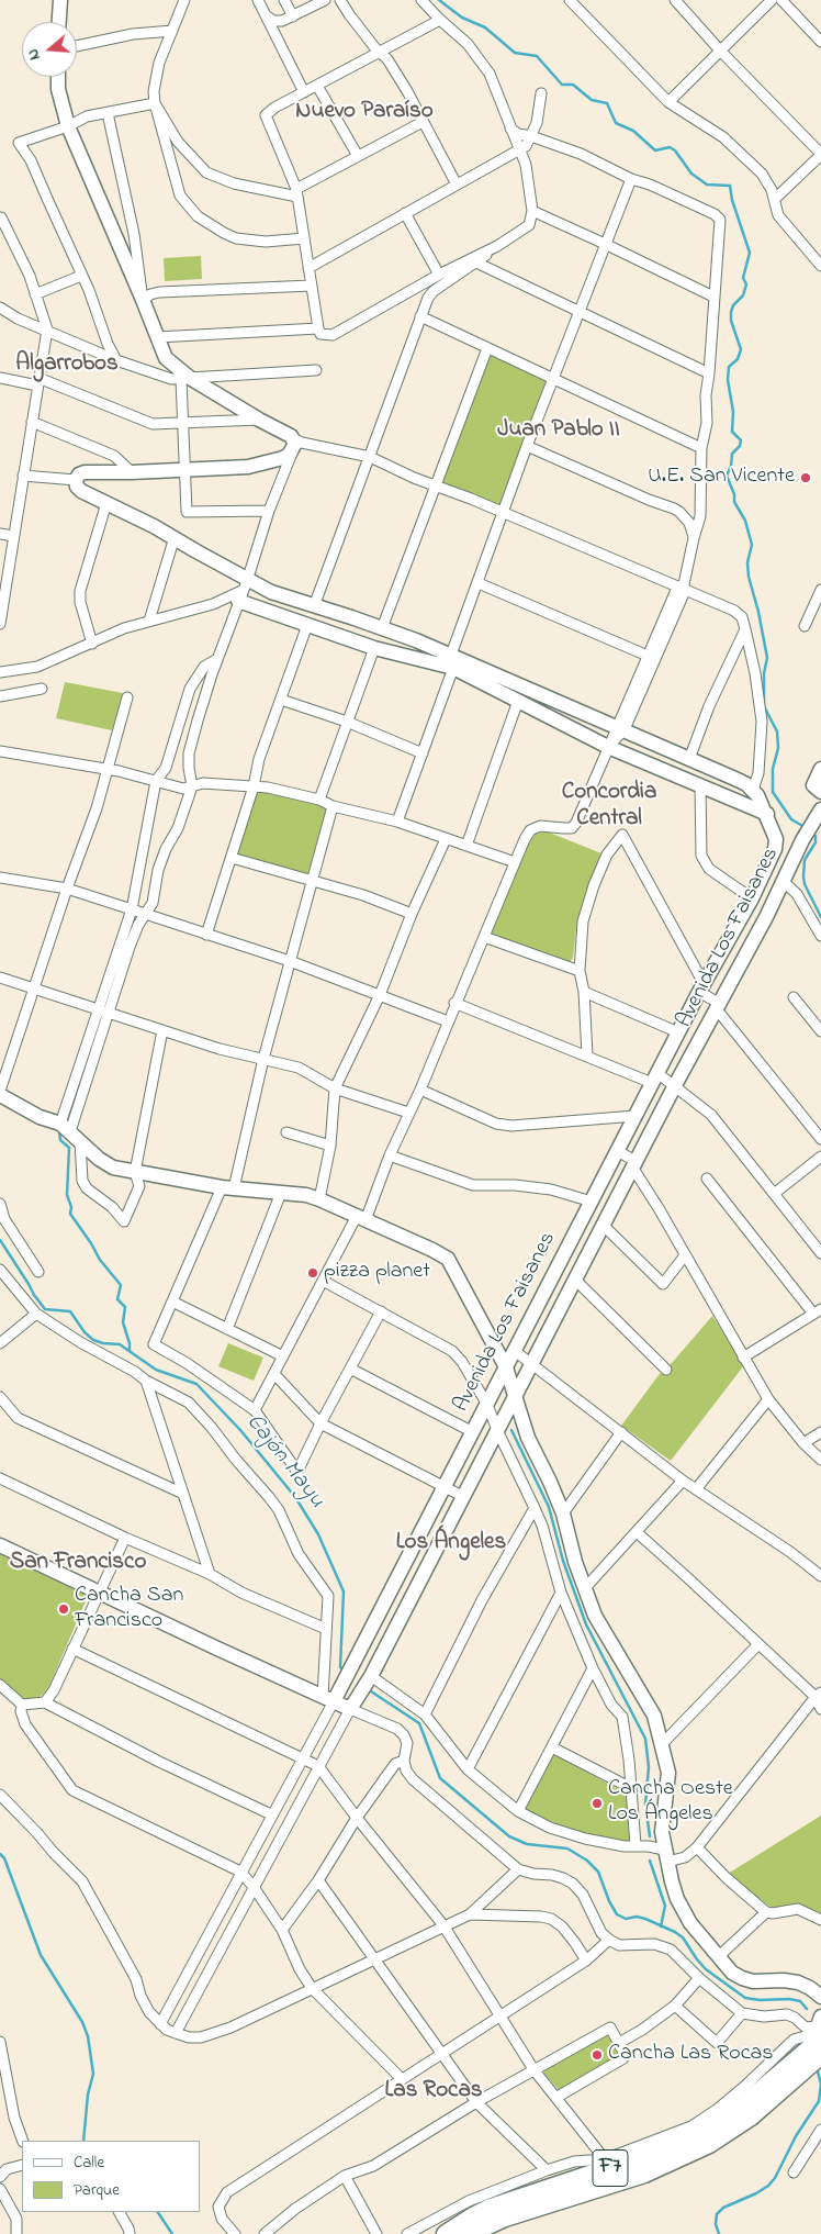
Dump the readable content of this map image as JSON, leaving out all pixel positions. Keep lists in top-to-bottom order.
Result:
{
  "streets": {
    "highway": ["F7"],
    "street": ["Avenida Los Faisanes"]
  },
  "districts": [
    "Nuevo Paraíso",
    "Algarrobos",
    "Juan Pablo II",
    "Concordia Central",
    "Los Ángeles",
    "San Francisco",
    "Las Rocas"
  ],
  "water": ["Cajón Mayu"],
  "places": [
    "U.E. San Vicente",
    "pizza planet",
    "Cancha San Francisco",
    "Cancha Oeste Los Ángeles",
    "Cancha Las Rocas"
  ],
  "legend": ["Calle", "Parque"],
  "north": "left"
}
